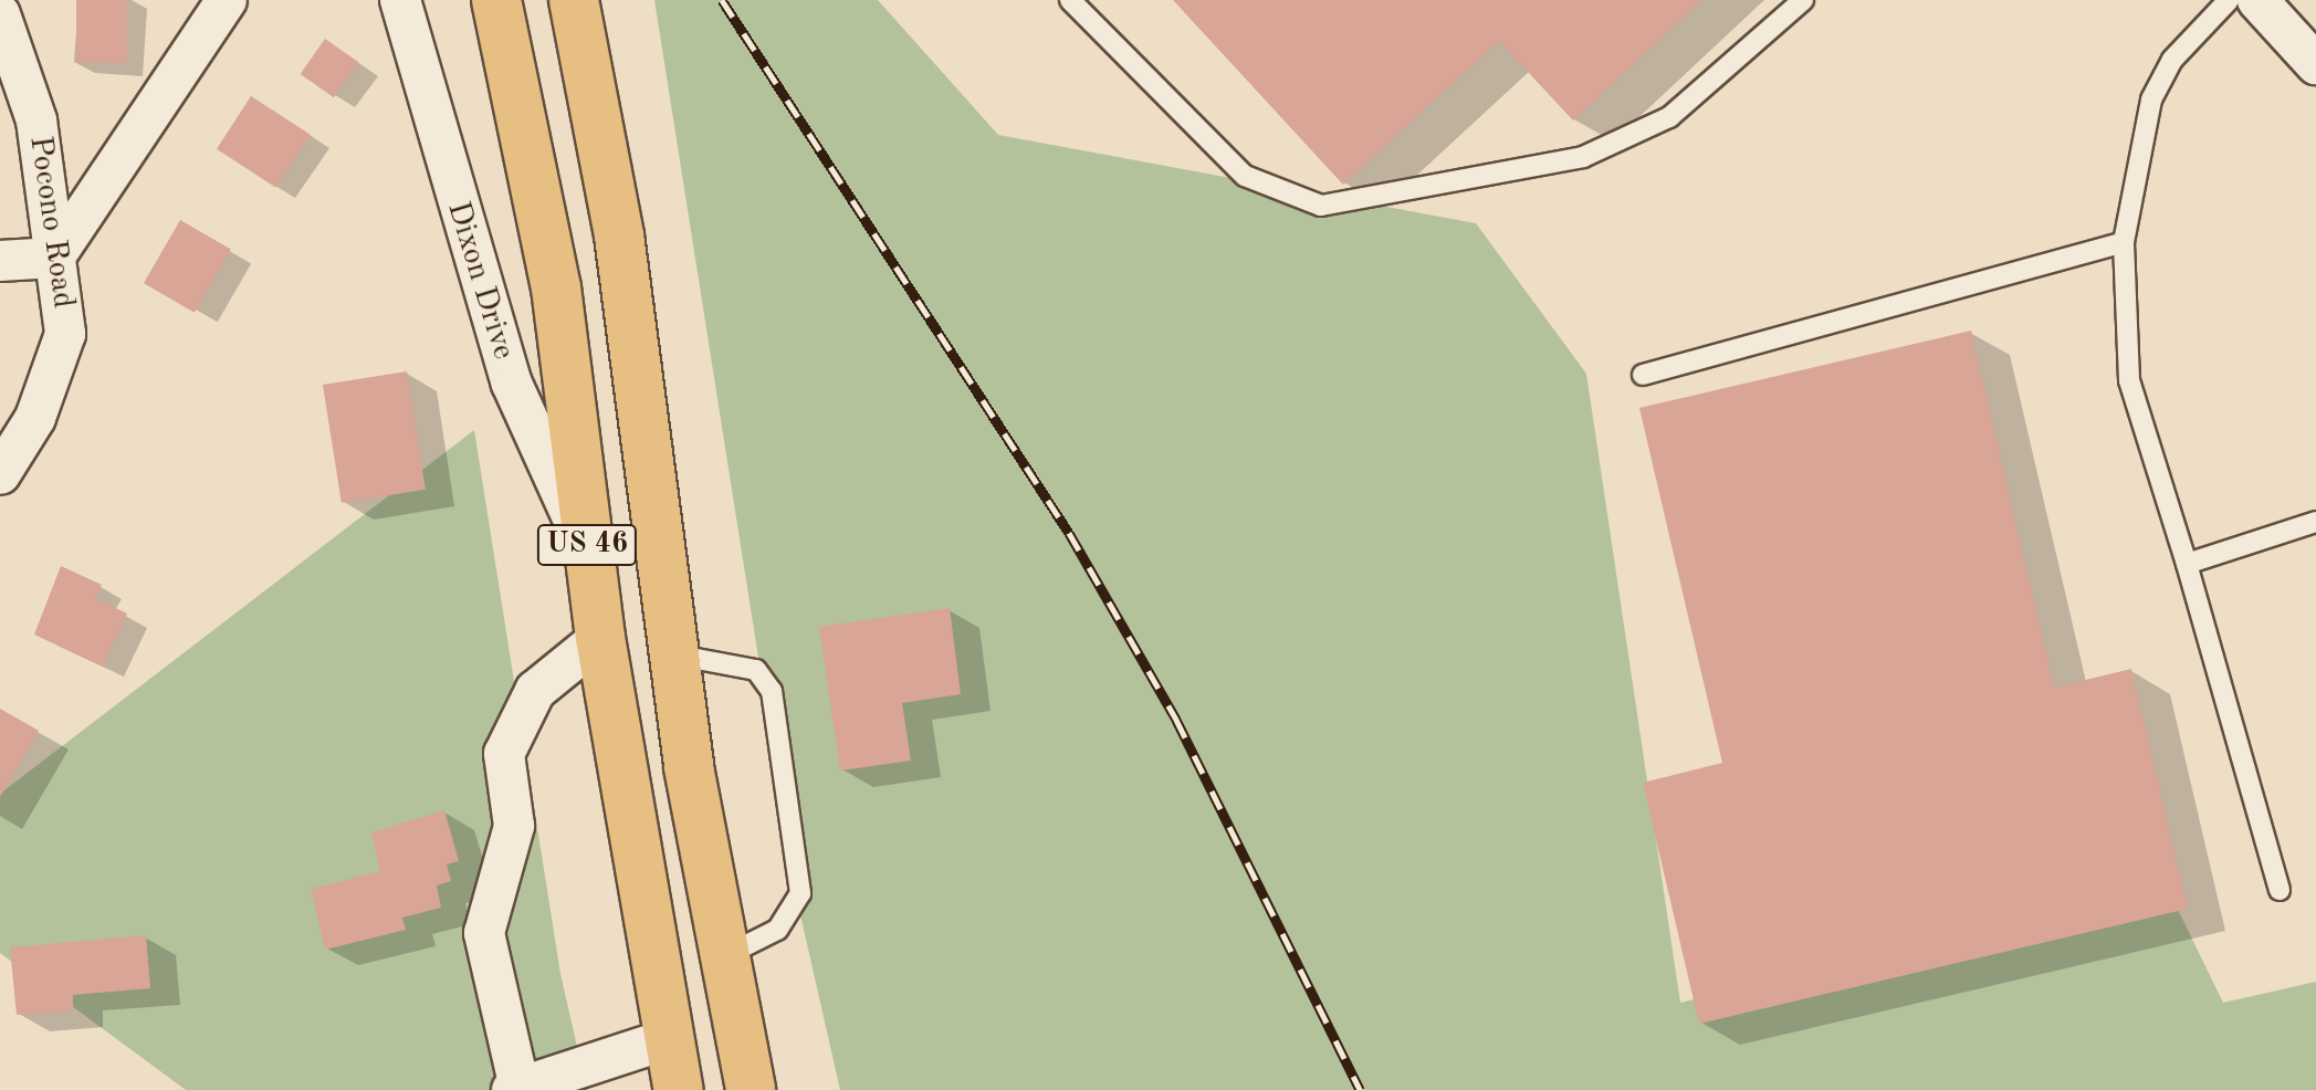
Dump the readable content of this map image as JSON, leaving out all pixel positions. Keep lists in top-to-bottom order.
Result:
{
  "streets": {
    "highway": ["US 46"],
    "street": ["Pocono Road", "Dixon Drive"]
  },
  "crossings": [
    ["Dixon Drive", "US 46"]
  ]
}
